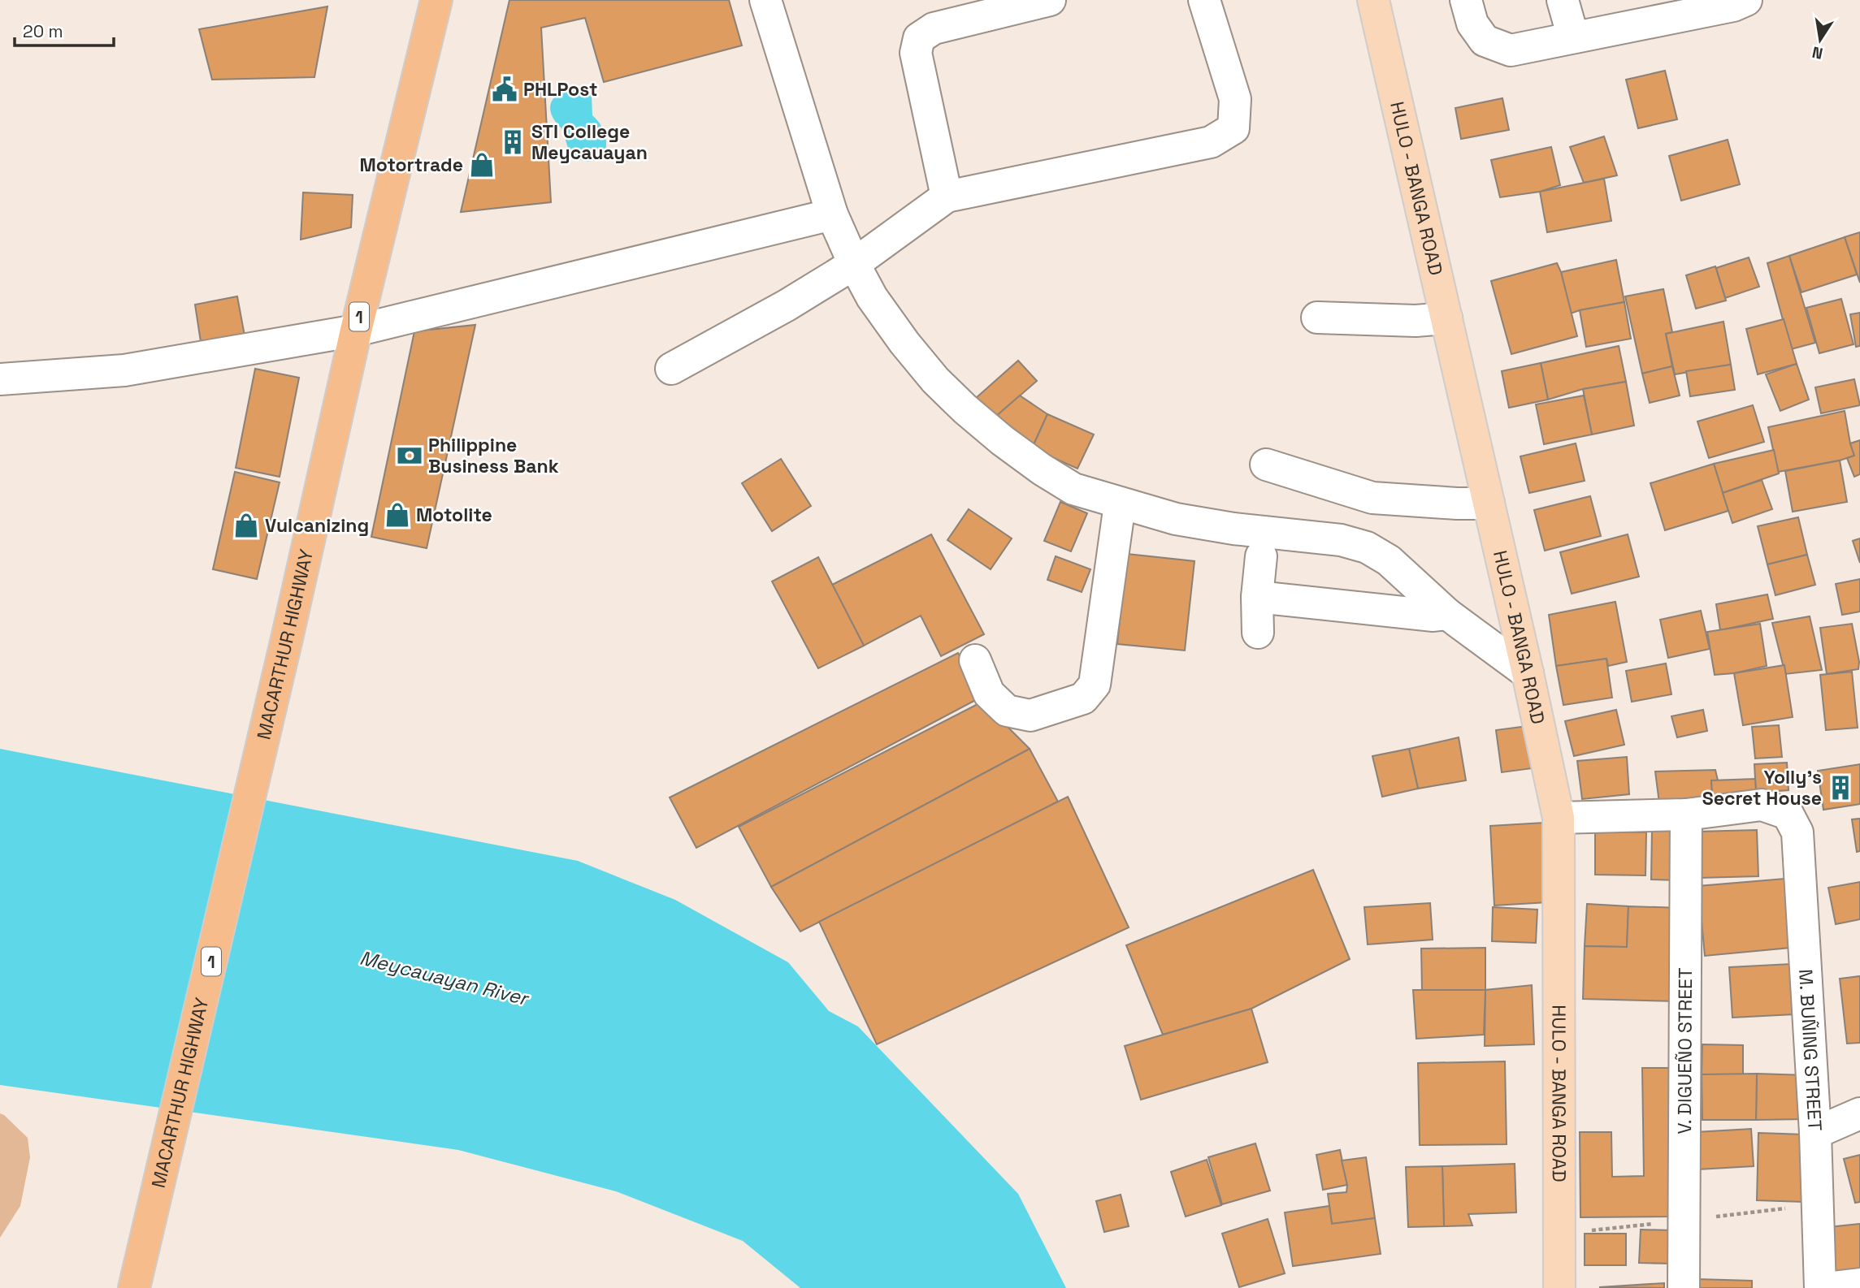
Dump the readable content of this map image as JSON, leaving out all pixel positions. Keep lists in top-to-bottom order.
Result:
{
  "streets": {
    "highway": ["1", "MACARTHUR HIGHWAY"],
    "main road": ["HULO - BANGA ROAD"],
    "street": ["M. BUÑING STREET", "V. DIGUEÑO STREET"]
  },
  "crossings": [
    ["M. BUÑING STREET", "V. DIGUEÑO STREET"]
  ],
  "water": ["Meycauayan River"],
  "places": {
    "public building": ["PHLPost"],
    "building": ["STI College Meycauayan", "Yolly's Secret House"],
    "shop": ["Motortrade", "Motolite", "Vulcanizing"],
    "bank": ["Philippine Business Bank"]
  },
  "scale_bar": "20 m",
  "north": "bottom"
}
